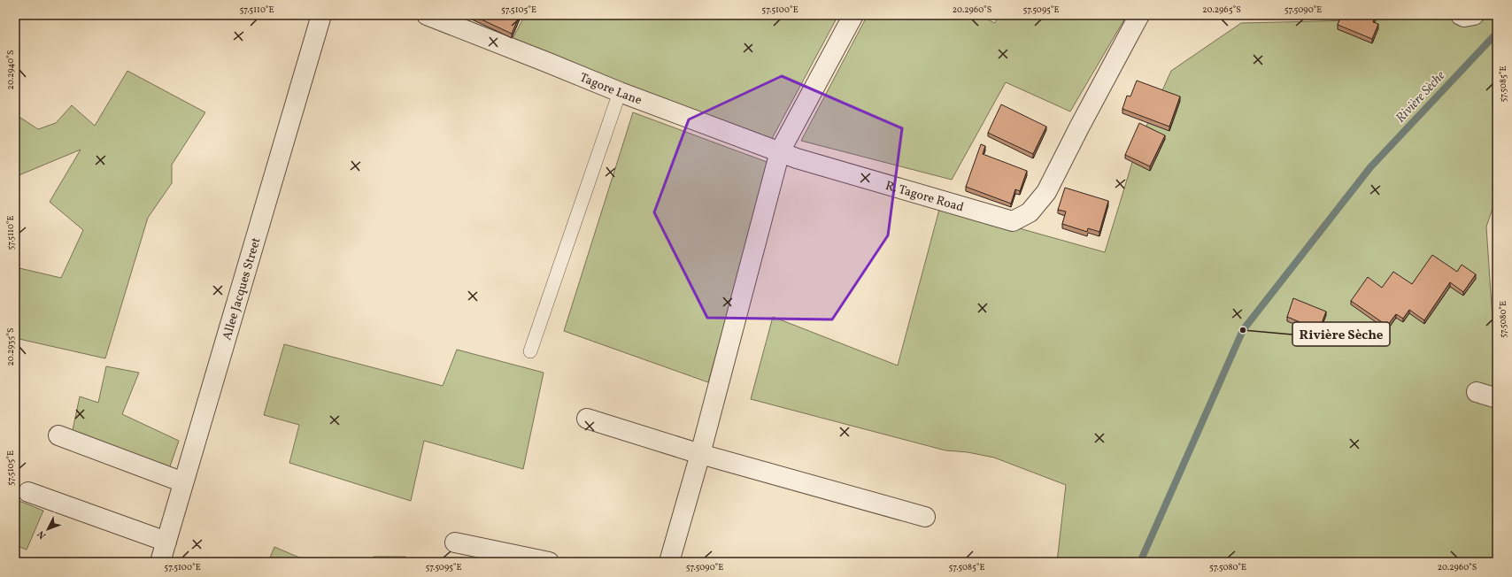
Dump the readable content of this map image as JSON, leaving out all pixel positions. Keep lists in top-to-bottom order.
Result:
{
  "streets": {
    "street": ["Tagore Lane", "R. Tagore Road", "Allee Jacques Street"]
  },
  "crossings": [
    ["Tagore Lane", "R. Tagore Road"]
  ],
  "water": ["Rivière Sèche"],
  "places": ["Rivière Sèche"],
  "north": "bottom left",
  "coordinates": [
    "57.5110°E",
    "57.5105°E",
    "57.5100°E",
    "20.2960°S",
    "57.5095°E",
    "20.2965°S",
    "57.5090°E",
    "20.2940°S",
    "57.5085°E",
    "57.5080°E",
    "20.2935°S"
  ]
}
